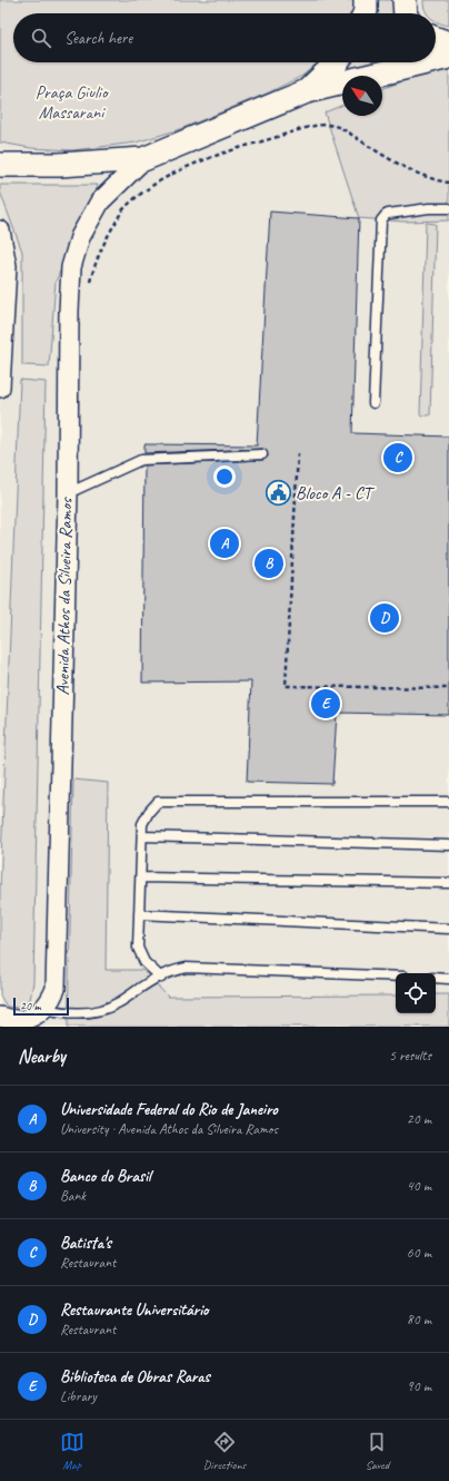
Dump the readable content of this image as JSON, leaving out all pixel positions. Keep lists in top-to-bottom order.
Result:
{
  "streets": {
    "street": ["Avenida Athos da Silveira Ramos"]
  },
  "parks": ["Praça Giulio Massarani"],
  "places": {
    "public building": ["Bloco A - CT"]
  },
  "scale_bar": "20 m",
  "north": "top left",
  "page": {
    "search": "Search here",
    "pins": [
      "C",
      "A",
      "B",
      "D",
      "E"
    ],
    "scale": "20 m",
    "heading": ["Nearby", "5 results"],
    "list": [
      {
        "mark": "A",
        "name": "Universidade Federal do Rio de Janeiro",
        "note": "University · Avenida Athos da Silveira Ramos",
        "value": "20 m"
      },
      {
        "mark": "B",
        "name": "Banco do Brasil",
        "note": "Bank",
        "value": "40 m"
      },
      {
        "mark": "C",
        "name": "Batista's",
        "note": "Restaurant",
        "value": "60 m"
      },
      {
        "mark": "D",
        "name": "Restaurante Universitário",
        "note": "Restaurant",
        "value": "80 m"
      },
      {
        "mark": "E",
        "name": "Biblioteca de Obras Raras",
        "note": "Library",
        "value": "90 m"
      }
    ],
    "nav": ["Map", "Directions", "Saved"]
  }
}
